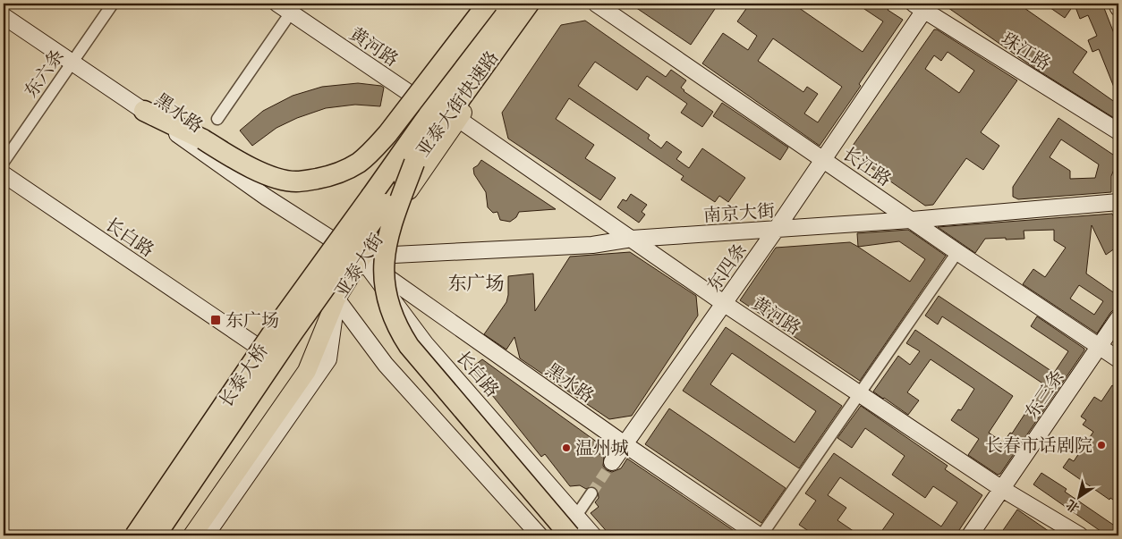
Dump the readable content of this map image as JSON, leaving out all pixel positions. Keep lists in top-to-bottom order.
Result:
{
  "streets": {
    "highway": ["亚泰大街快速路", "长泰大桥"],
    "main road": ["亚泰大街"],
    "street": [
      "黄河路",
      "珠江路",
      "东六条",
      "黑水路",
      "长江路",
      "南京大街",
      "长白路",
      "东四条",
      "东三条"
    ]
  },
  "crossings": [
    ["黄河路", "南京大街"],
    ["黄河路", "亚泰大街"],
    ["黄河路", "东四条"],
    ["黄河路", "东三条"],
    ["珠江路", "东四条"],
    ["东六条", "黑水路"],
    ["亚泰大街快速路", "长泰大桥"],
    ["黑水路", "南京大街"],
    ["黑水路", "长白路"],
    ["黑水路", "亚泰大街"],
    ["黑水路", "东四条"],
    ["长江路", "南京大街"],
    ["长江路", "东四条"],
    ["长江路", "东三条"],
    ["南京大街", "长白路"],
    ["南京大街", "亚泰大街"],
    ["南京大街", "东四条"],
    ["长白路", "亚泰大街"],
    ["亚泰大街", "长泰大桥"]
  ],
  "districts": ["东广场"],
  "places": {
    "transit": ["东广场"],
    "other": ["长春市话剧院", "温州城"]
  },
  "north": "bottom left"
}
